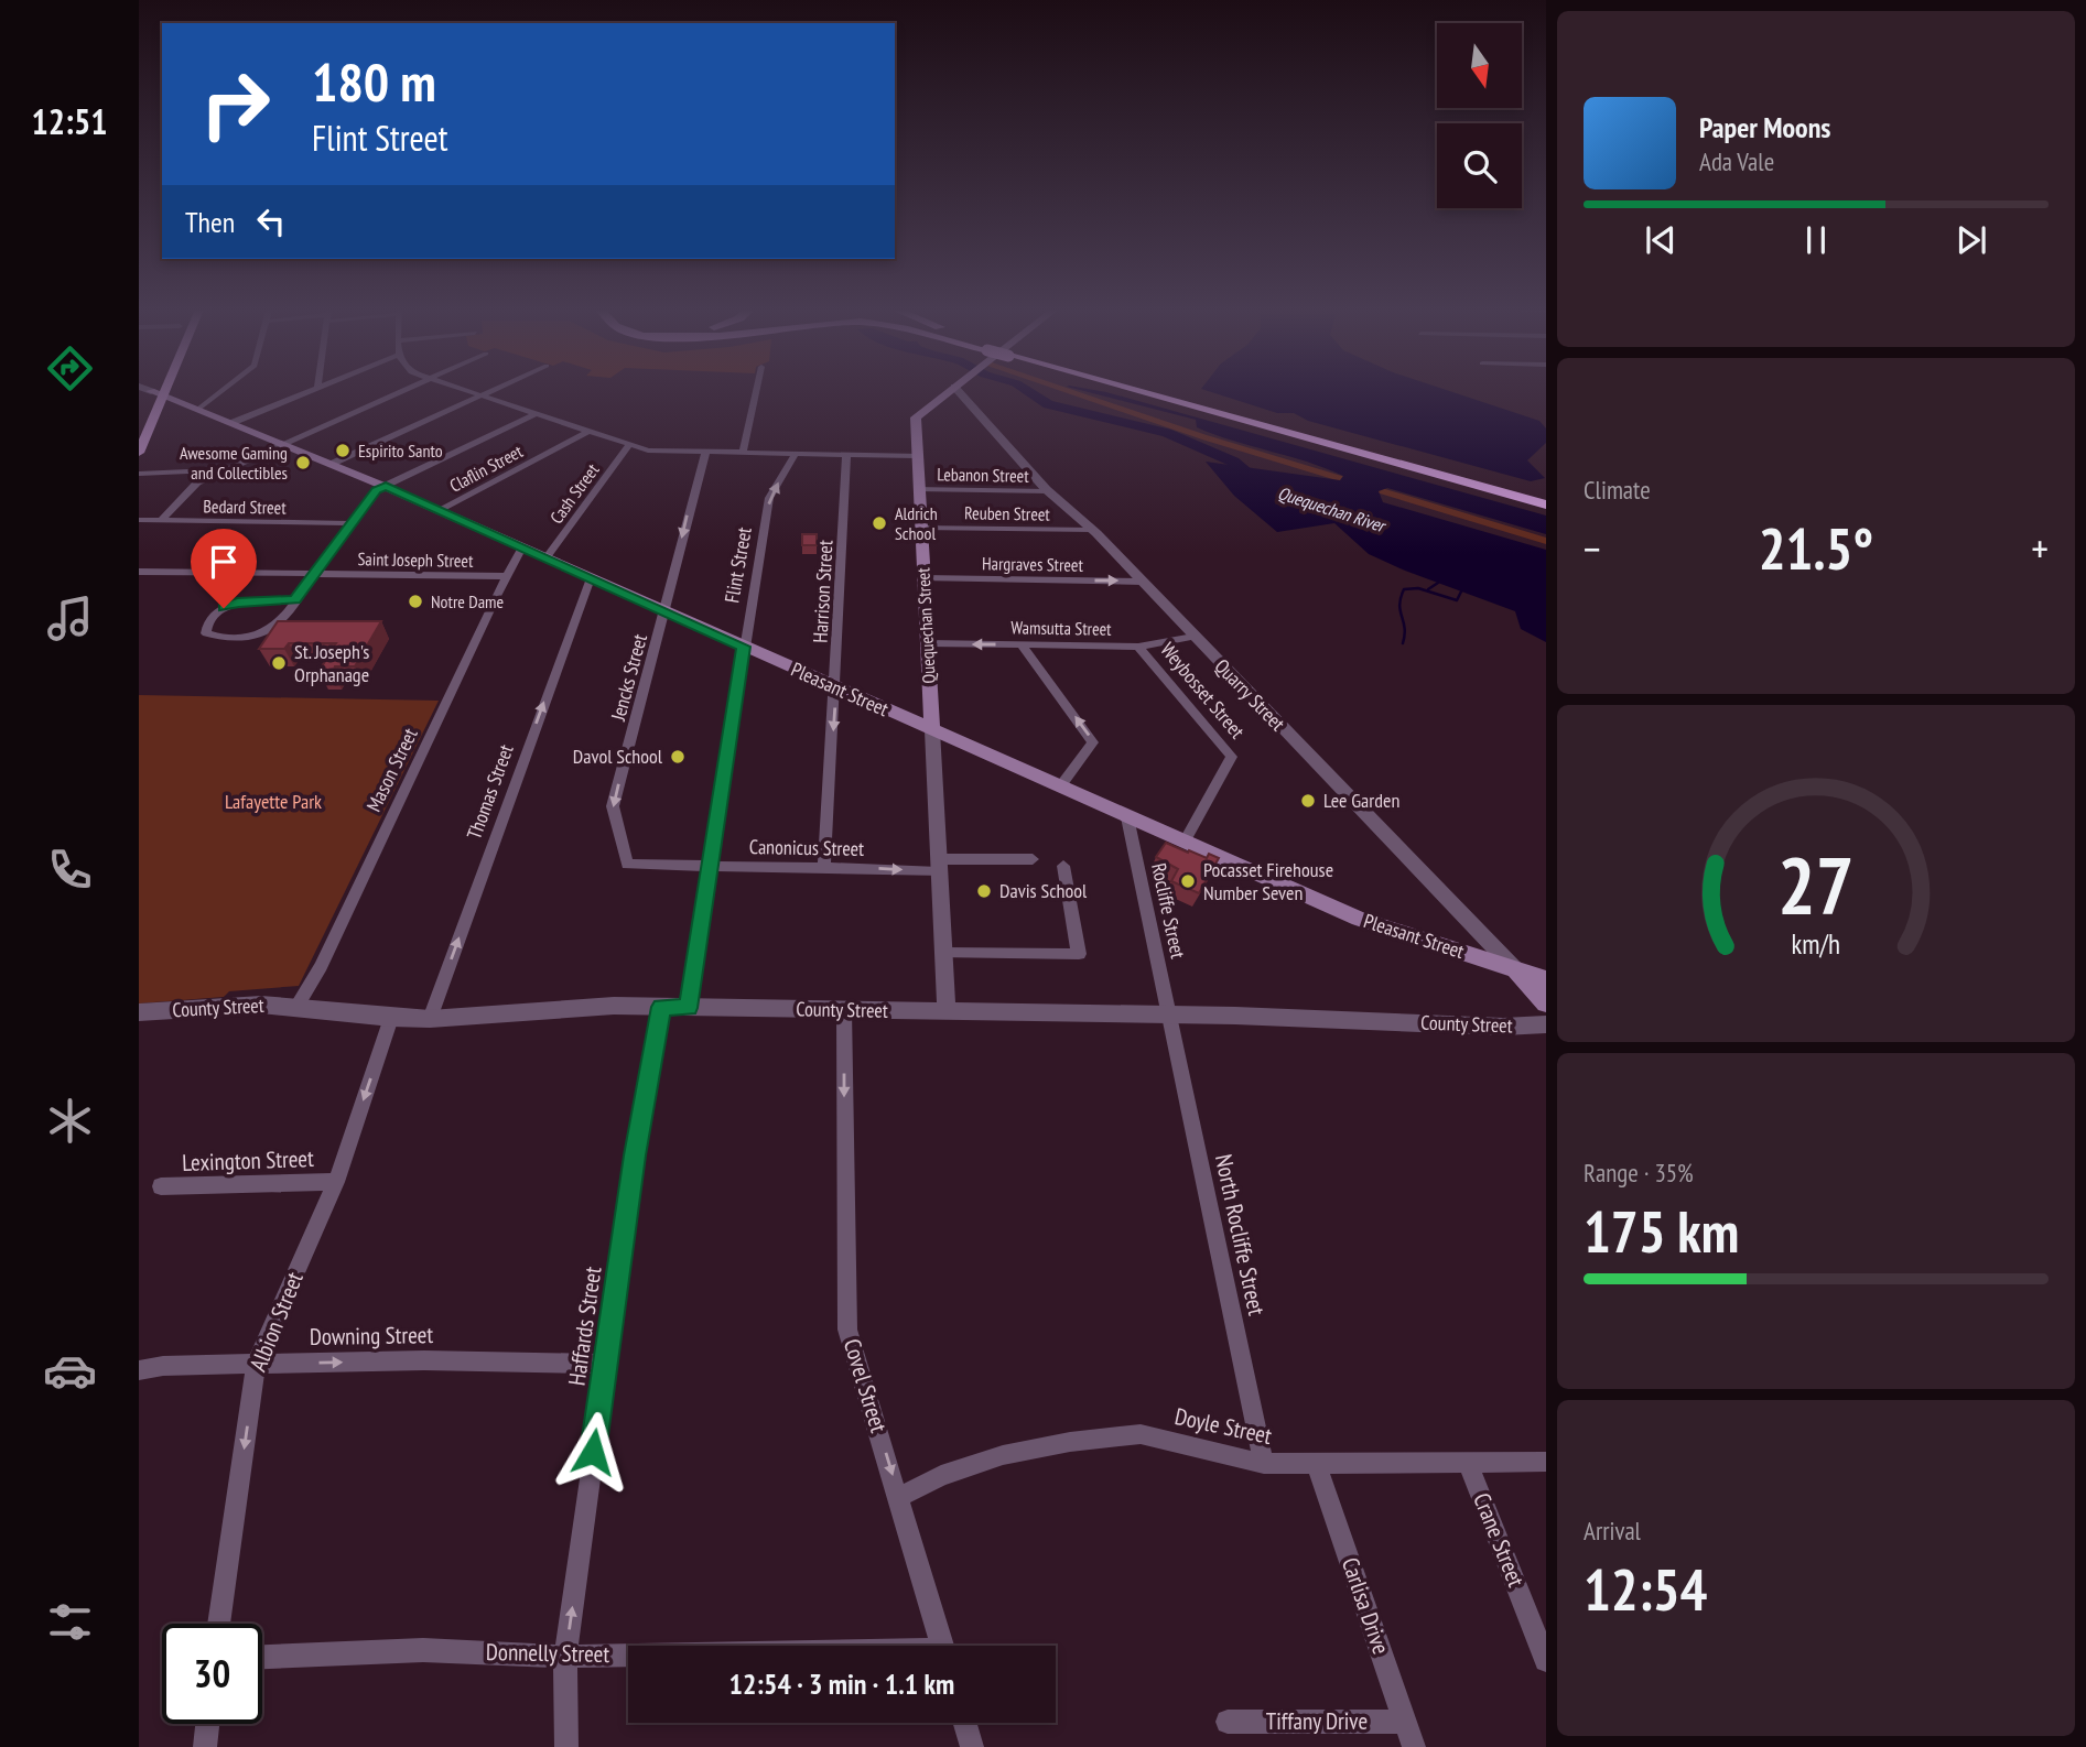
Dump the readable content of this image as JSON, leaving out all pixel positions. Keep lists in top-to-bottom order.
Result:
{
  "streets": {
    "main road": ["Quequechan Street", "Pleasant Street", "Quarry Street"],
    "street": [
      "Claflin Street",
      "Lebanon Street",
      "Cash Street",
      "Bedard Street",
      "Reuben Street",
      "Saint Joseph Street",
      "Hargraves Street",
      "Flint Street",
      "Harrison Street",
      "Wamsutta Street",
      "Jencks Street",
      "Weybosset Street",
      "Mason Street",
      "Thomas Street",
      "Canonicus Street",
      "Rocliffe Street",
      "County Street",
      "Lexington Street",
      "North Rocliffe Street",
      "Albion Street",
      "Haffards Street",
      "Downing Street",
      "Covel Street",
      "Doyle Street",
      "Crane Street",
      "Carlisa Drive",
      "Donnelly Street",
      "Tiffany Drive"
    ]
  },
  "crossings": [
    ["Claflin Street", "Pleasant Street"],
    ["Lebanon Street", "Quequechan Street"],
    ["Lebanon Street", "Quarry Street"],
    ["Cash Street", "Pleasant Street"],
    ["Reuben Street", "Quequechan Street"],
    ["Reuben Street", "Quarry Street"],
    ["Saint Joseph Street", "Mason Street"],
    ["Hargraves Street", "Quequechan Street"],
    ["Hargraves Street", "Quarry Street"],
    ["Flint Street", "Pleasant Street"],
    ["Flint Street", "Canonicus Street"],
    ["Flint Street", "County Street"],
    ["Harrison Street", "Pleasant Street"],
    ["Harrison Street", "Canonicus Street"],
    ["Quequechan Street", "Wamsutta Street"],
    ["Quequechan Street", "Pleasant Street"],
    ["Quequechan Street", "Canonicus Street"],
    ["Quequechan Street", "County Street"],
    ["Wamsutta Street", "Weybosset Street"],
    ["Wamsutta Street", "Quarry Street"],
    ["Jencks Street", "Pleasant Street"],
    ["Jencks Street", "Canonicus Street"],
    ["Pleasant Street", "Weybosset Street"],
    ["Pleasant Street", "Quarry Street"],
    ["Pleasant Street", "Mason Street"],
    ["Pleasant Street", "Thomas Street"],
    ["Pleasant Street", "Rocliffe Street"],
    ["Mason Street", "County Street"],
    ["Thomas Street", "County Street"],
    ["Rocliffe Street", "County Street"],
    ["Rocliffe Street", "North Rocliffe Street"],
    ["County Street", "North Rocliffe Street"],
    ["County Street", "Albion Street"],
    ["County Street", "Haffards Street"],
    ["County Street", "Covel Street"],
    ["Lexington Street", "Albion Street"],
    ["North Rocliffe Street", "Doyle Street"],
    ["Albion Street", "Downing Street"],
    ["Haffards Street", "Downing Street"],
    ["Haffards Street", "Donnelly Street"],
    ["Covel Street", "Doyle Street"],
    ["Doyle Street", "Crane Street"],
    ["Doyle Street", "Carlisa Drive"],
    ["Carlisa Drive", "Tiffany Drive"]
  ],
  "one_way": [
    "Hargraves Street",
    "Harrison Street",
    "Wamsutta Street",
    "Jencks Street",
    "Thomas Street",
    "Albion Street",
    "Haffards Street",
    "Downing Street",
    "Covel Street"
  ],
  "water": ["Quequechan River"],
  "parks": ["Lafayette Park"],
  "places": [
    "Espirito Santo",
    "Awesome Gaming and Collectibles",
    "Aldrich School",
    "Notre Dame",
    "St. Joseph's Orphanage",
    "Davol School",
    "Lee Garden",
    "Pocasset Firehouse Number Seven",
    "Davis School"
  ],
  "north": "bottom",
  "page": {
    "tabs": "12:51",
    "turn": ["180 m", "Flint Street"],
    "song": ["Paper Moons", "Ada Vale"],
    "then": "Then",
    "tile": [
      "Climate",
      ["Range · 35%", "175 km"],
      ["Arrival", "12:54"]
    ],
    "heat": ["−", "21.5°", "+"],
    "limit": "30",
    "trip": "12:54 · 3 min · 1.1 km",
    "gauge": ["27", "km/h"]
  }
}
